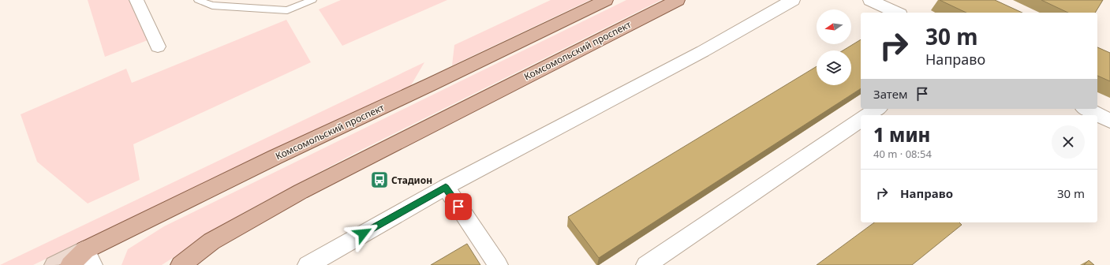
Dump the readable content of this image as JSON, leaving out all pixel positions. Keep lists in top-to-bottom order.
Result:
{
  "streets": {
    "main road": ["Комсомольский проспект"]
  },
  "places": {
    "bus stop": ["Стадион"]
  },
  "north": "left",
  "page": {
    "turn": ["30 m", "Направо"],
    "then": "Затем",
    "heading": ["1 мин", "40 m · 08:54"],
    "list": [
      {
        "name": "Направо",
        "value": "30 m"
      }
    ]
  }
}
